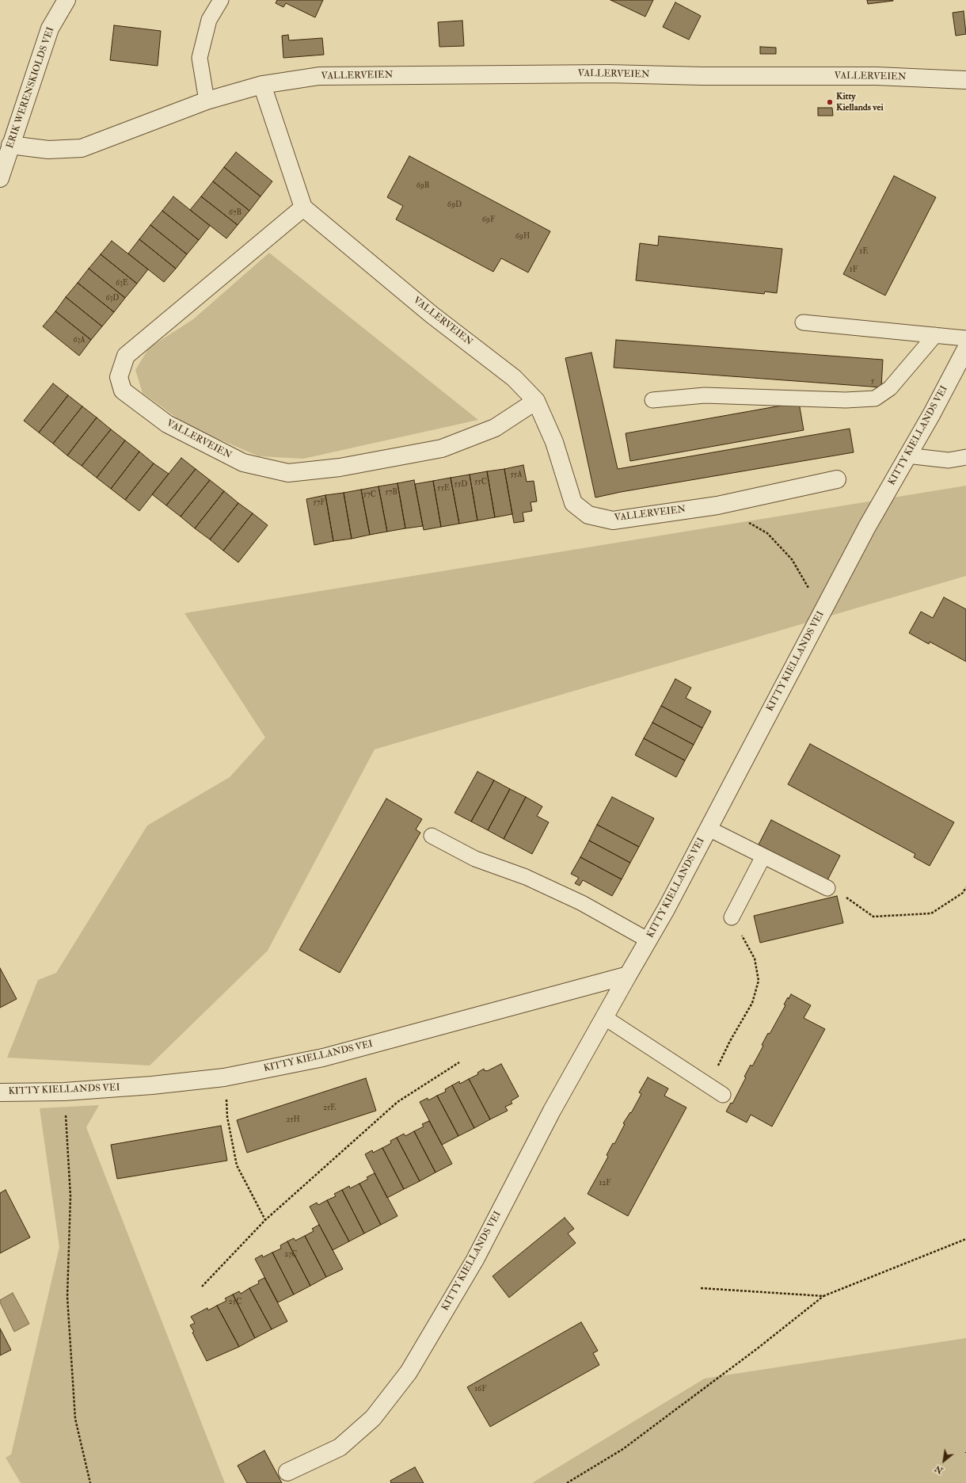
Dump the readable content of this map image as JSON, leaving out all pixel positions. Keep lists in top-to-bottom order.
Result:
{
  "streets": {
    "street": ["VALLERVEIEN", "ERIK WERENSKIOLDS VEI", "KITTY KIELLANDS VEI"]
  },
  "crossings": [
    ["VALLERVEIEN", "ERIK WERENSKIOLDS VEI"]
  ],
  "places": ["Kitty Kiellands vei"],
  "house_numbers": [
    "69B",
    "69D",
    "67B",
    "69F",
    "69H",
    "1E",
    "1F",
    "63E",
    "63D",
    "63A",
    "5",
    "55A",
    "55C",
    "55D",
    "55E",
    "57B",
    "57C",
    "57F",
    "25E",
    "25H",
    "12F",
    "23C",
    "25C",
    "16F"
  ],
  "north": "bottom left"
}
